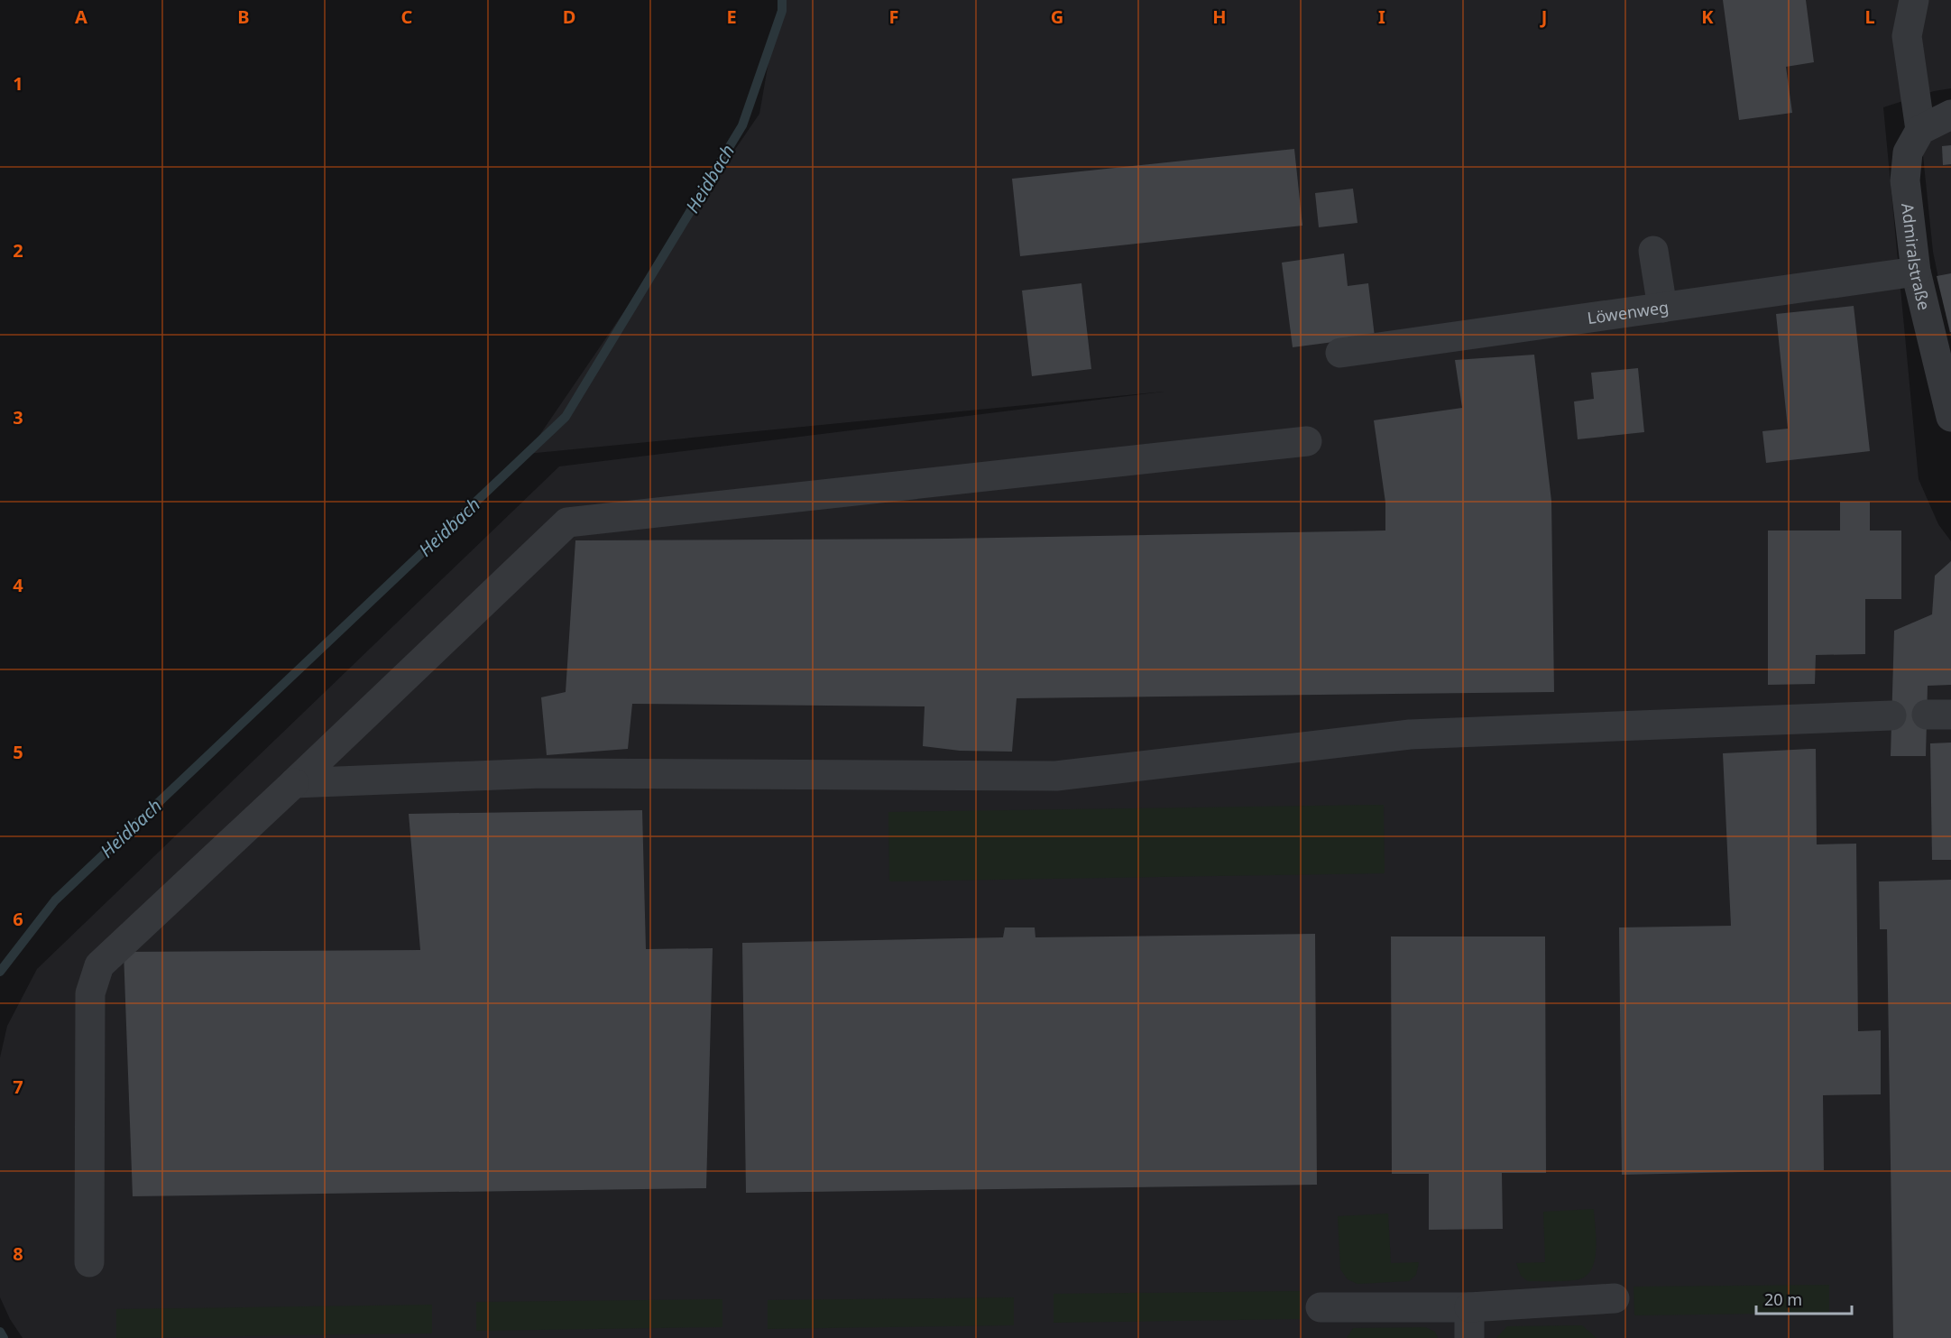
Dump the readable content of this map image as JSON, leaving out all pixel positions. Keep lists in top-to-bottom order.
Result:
{
  "streets": {
    "street": ["Admiralstraße", "Löwenweg"]
  },
  "crossings": [
    ["Admiralstraße", "Löwenweg"]
  ],
  "water": ["Heidbach"],
  "scale_bar": "20 m",
  "grid": {
    "columns": [
      "A",
      "B",
      "C",
      "D",
      "E",
      "F",
      "G",
      "H",
      "I",
      "J",
      "K",
      "L"
    ],
    "rows": [
      "1",
      "2",
      "3",
      "4",
      "5",
      "6",
      "7",
      "8"
    ]
  }
}
